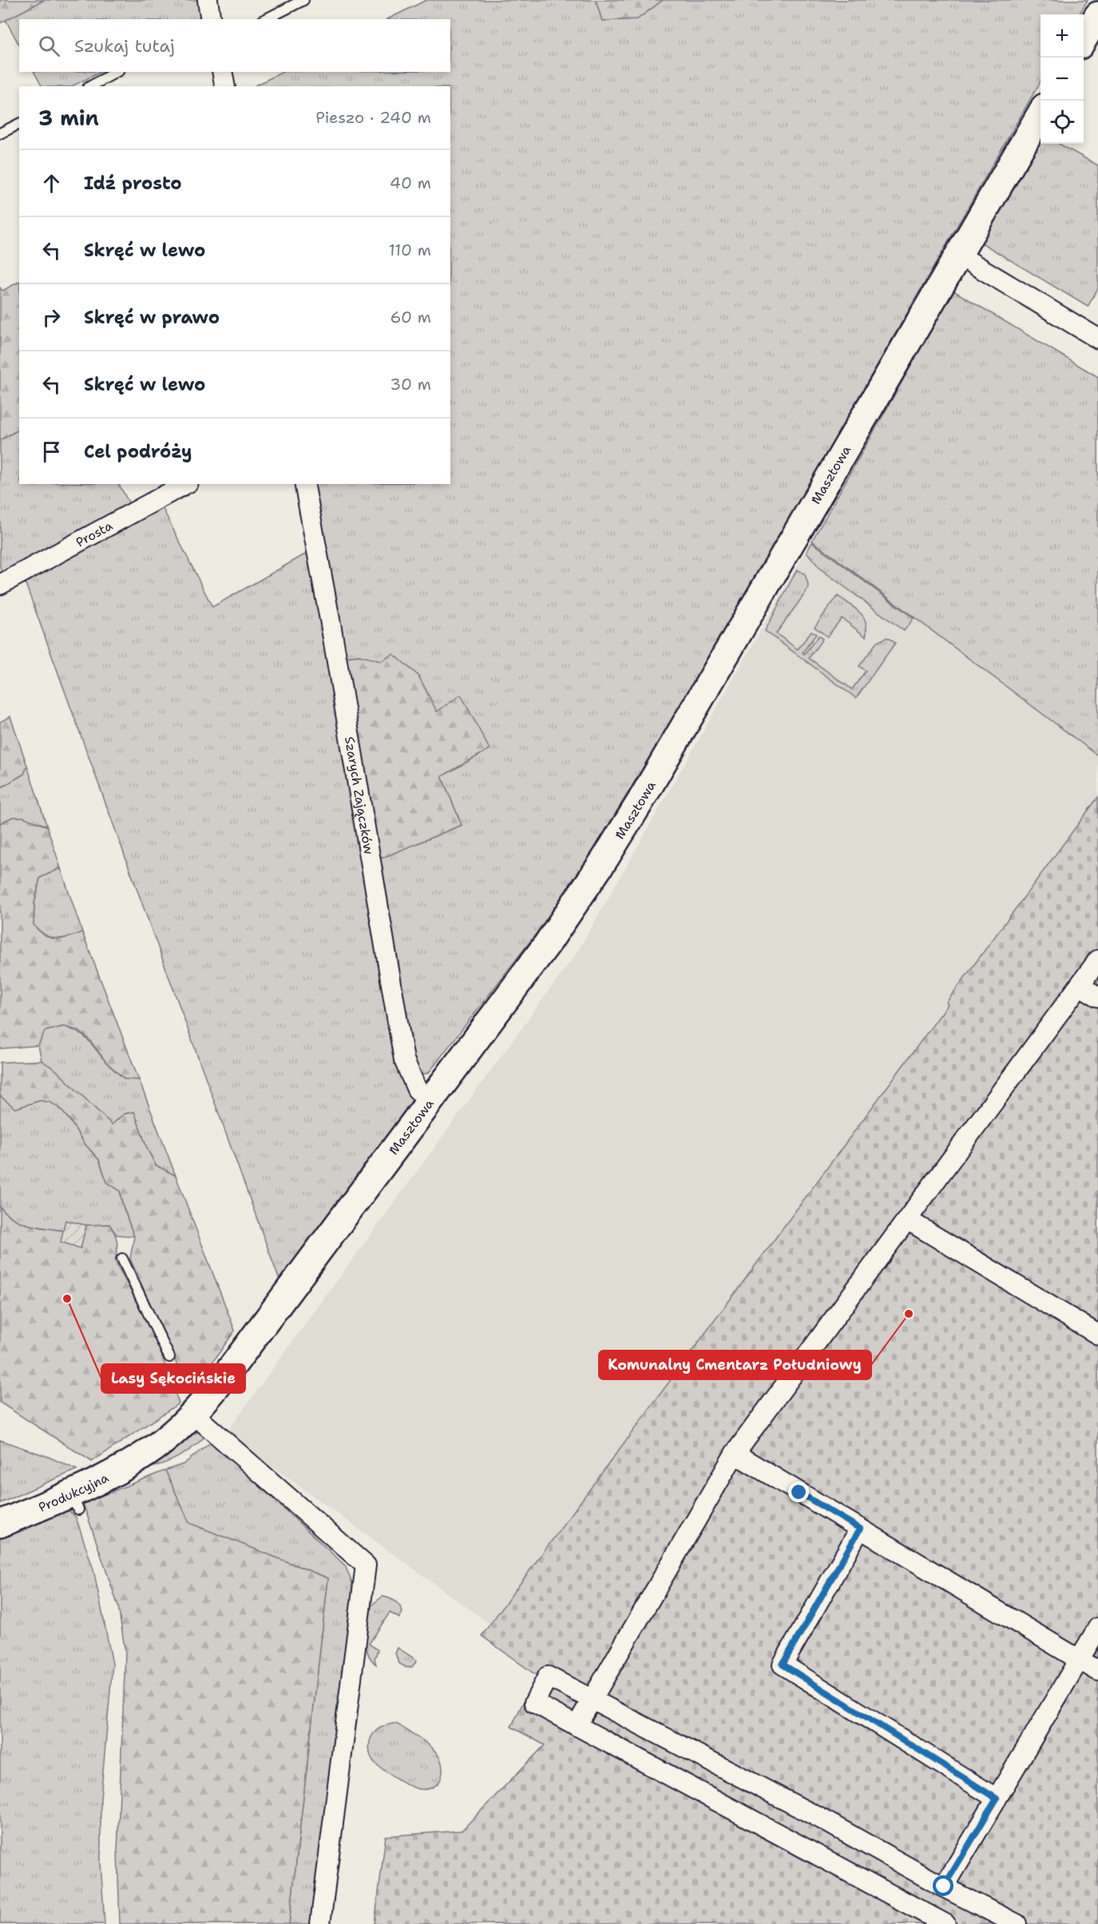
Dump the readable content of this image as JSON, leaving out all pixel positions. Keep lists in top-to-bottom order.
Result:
{
  "streets": {
    "street": [
      "Masztowa",
      "Prosta",
      "Szarych Zajączków",
      "Produkcyjna"
    ]
  },
  "crossings": [
    ["Masztowa", "Szarych Zajączków"],
    ["Masztowa", "Produkcyjna"]
  ],
  "places": ["Lasy Sękocińskie", "Komunalny Cmentarz Południowy"],
  "page": {
    "map_buttons": ["+", "−"],
    "search": "Szukaj tutaj",
    "heading": ["3 min", "Pieszo · 240 m"],
    "list": [
      ["Idź prosto", "40 m"],
      ["Skręć w lewo", "110 m"],
      ["Skręć w prawo", "60 m"],
      ["Skręć w lewo", "30 m"],
      "Cel podróży"
    ]
  }
}
